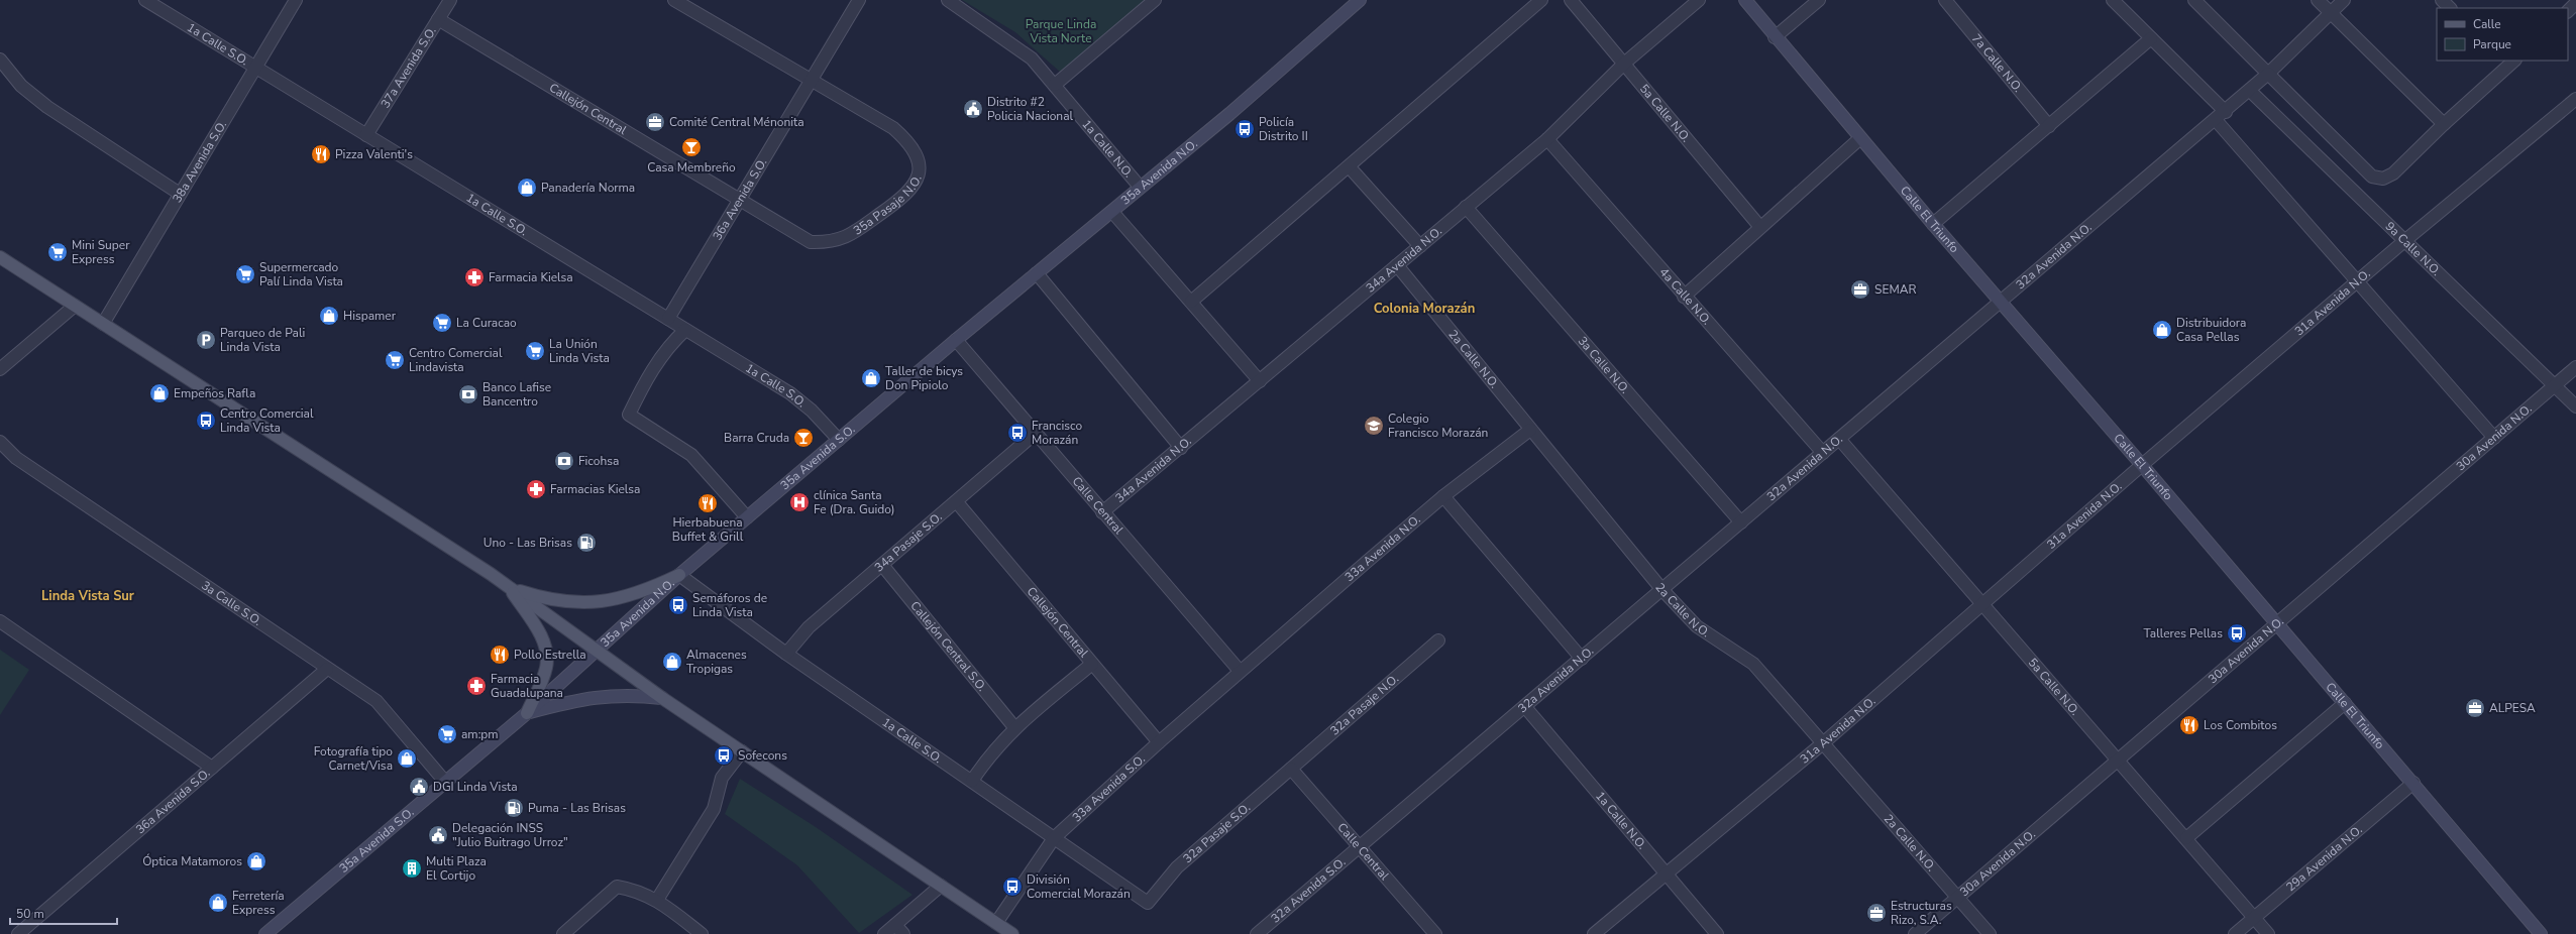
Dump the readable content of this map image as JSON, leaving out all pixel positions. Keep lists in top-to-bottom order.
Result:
{
  "streets": {
    "main road": ["35a Avenida N.O.", "Calle El Triunfo", "35a Avenida S.O."],
    "street": [
      "1a Calle S.O.",
      "7a Calle N.O.",
      "37a Avenida S.O.",
      "Callejón Central",
      "5a Calle N.O.",
      "1a Calle N.O.",
      "38a Avenida S.O.",
      "36a Avenida S.O.",
      "35a Pasaje N.O.",
      "9a Calle N.O.",
      "32a Avenida N.O.",
      "34a Avenida N.O.",
      "4a Calle N.O.",
      "31a Avenida N.O.",
      "2a Calle N.O.",
      "3a Calle N.O.",
      "30a Avenida N.O.",
      "Calle Central",
      "34a Pasaje S.O.",
      "33a Avenida N.O.",
      "3a Calle S.O.",
      "Callejón Central S.O.",
      "32a Pasaje N.O.",
      "33a Avenida S.O.",
      "32a Pasaje S.O.",
      "29a Avenida N.O.",
      "32a Avenida S.O."
    ]
  },
  "crossings": [
    ["1a Calle S.O.", "37a Avenida S.O."],
    ["1a Calle S.O.", "38a Avenida S.O."],
    ["1a Calle S.O.", "35a Avenida N.O."],
    ["1a Calle S.O.", "36a Avenida S.O."],
    ["1a Calle S.O.", "35a Avenida S.O."],
    ["1a Calle S.O.", "34a Pasaje S.O."],
    ["1a Calle S.O.", "33a Avenida S.O."],
    ["1a Calle S.O.", "32a Pasaje S.O."],
    ["37a Avenida S.O.", "Callejón Central"],
    ["Callejón Central", "36a Avenida S.O."],
    ["Callejón Central", "35a Pasaje N.O."],
    ["Callejón Central", "34a Pasaje S.O."],
    ["Callejón Central", "33a Avenida S.O."],
    ["5a Calle N.O.", "32a Avenida N.O."],
    ["5a Calle N.O.", "34a Avenida N.O."],
    ["5a Calle N.O.", "31a Avenida N.O."],
    ["5a Calle N.O.", "30a Avenida N.O."],
    ["5a Calle N.O.", "29a Avenida N.O."],
    ["1a Calle N.O.", "35a Avenida N.O."],
    ["1a Calle N.O.", "32a Avenida N.O."],
    ["1a Calle N.O.", "31a Avenida N.O."],
    ["35a Avenida N.O.", "35a Avenida S.O."],
    ["35a Avenida N.O.", "Calle Central"],
    ["36a Avenida S.O.", "35a Pasaje N.O."],
    ["36a Avenida S.O.", "3a Calle S.O."],
    ["Calle El Triunfo", "32a Avenida N.O."],
    ["Calle El Triunfo", "31a Avenida N.O."],
    ["Calle El Triunfo", "30a Avenida N.O."],
    ["Calle El Triunfo", "29a Avenida N.O."],
    ["9a Calle N.O.", "32a Avenida N.O."],
    ["9a Calle N.O.", "31a Avenida N.O."],
    ["9a Calle N.O.", "30a Avenida N.O."],
    ["32a Avenida N.O.", "4a Calle N.O."],
    ["32a Avenida N.O.", "2a Calle N.O."],
    ["32a Avenida N.O.", "3a Calle N.O."],
    ["32a Avenida N.O.", "Calle Central"],
    ["32a Avenida N.O.", "32a Avenida S.O."],
    ["34a Avenida N.O.", "4a Calle N.O."],
    ["34a Avenida N.O.", "2a Calle N.O."],
    ["34a Avenida N.O.", "3a Calle N.O."],
    ["34a Avenida N.O.", "Calle Central"],
    ["31a Avenida N.O.", "2a Calle N.O."],
    ["2a Calle N.O.", "30a Avenida N.O."],
    ["2a Calle N.O.", "33a Avenida N.O."],
    ["35a Avenida S.O.", "Calle Central"],
    ["35a Avenida S.O.", "3a Calle S.O."],
    ["Calle Central", "34a Pasaje S.O."],
    ["Calle Central", "33a Avenida N.O."],
    ["Calle Central", "32a Pasaje N.O."],
    ["Calle Central", "33a Avenida S.O."],
    ["Calle Central", "32a Pasaje S.O."],
    ["Calle Central", "32a Avenida S.O."],
    ["34a Pasaje S.O.", "Callejón Central S.O."],
    ["33a Avenida N.O.", "33a Avenida S.O."],
    ["32a Pasaje N.O.", "32a Pasaje S.O."]
  ],
  "districts": ["Colonia Morazán", "Linda Vista Sur"],
  "parks": ["Parque Linda Vista Norte"],
  "places": {
    "public building": ["Distrito #2 Policia Nacional", "DGI Linda Vista", "Delegación INSS \"Julio Buitrago Urroz\""],
    "office": [
      "Comité Central Ménonita",
      "SEMAR",
      "ALPESA",
      "Estructuras Rizo, S.A."
    ],
    "bus stop": [
      "Policía Distrito II",
      "Centro Comercial Linda Vista",
      "Francisco Morazán",
      "Semáforos de Linda Vista",
      "Talleres Pellas",
      "Sofecons",
      "División Comercial Morazán"
    ],
    "bar": ["Casa Membreño", "Barra Cruda"],
    "restaurant": [
      "Pizza Valenti's",
      "Hierbabuena Buffet & Grill",
      "Pollo Estrella",
      "Los Combitos"
    ],
    "shop": [
      "Panadería Norma",
      "Hispamer",
      "Distribuidora Casa Pellas",
      "Taller de bicys Don Pipiolo",
      "Empeños Rafla",
      "Almacenes Tropigas",
      "Fotografía tipo Carnet/Visa",
      "Óptica Matamoros",
      "Ferretería Express"
    ],
    "supermarket": [
      "Mini Super Express",
      "Supermercado Palí Linda Vista",
      "La Curacao",
      "La Unión Linda Vista",
      "Centro Comercial Lindavista",
      "am:pm"
    ],
    "pharmacy": ["Farmacia Kielsa", "Farmacias Kielsa", "Farmacia Guadalupana"],
    "parking": ["Parqueo de Pali Linda Vista"],
    "bank": ["Banco Lafise Bancentro", "Ficohsa"],
    "school or university": ["Colegio Francisco Morazán"],
    "hospital": ["clínica Santa Fe (Dra. Guido)"],
    "fuel station": ["Uno - Las Brisas", "Puma - Las Brisas"],
    "building": ["Multi Plaza El Cortijo"]
  },
  "legend": ["Calle", "Parque"],
  "scale_bar": "50 m"
}
